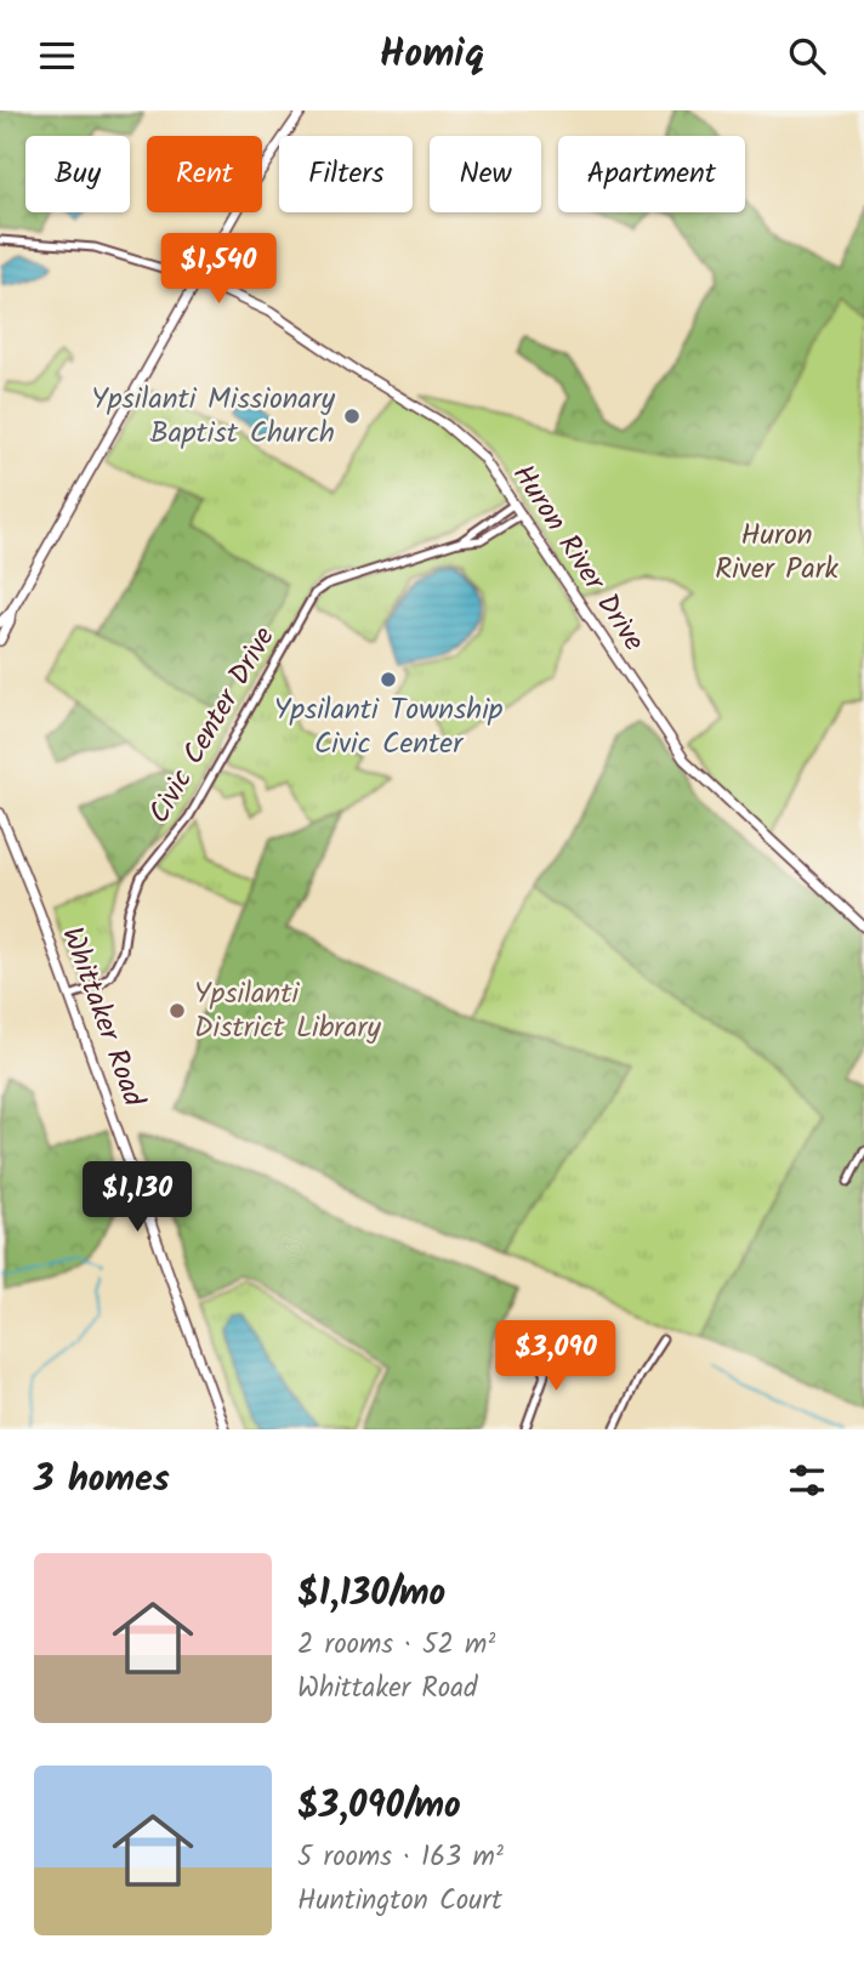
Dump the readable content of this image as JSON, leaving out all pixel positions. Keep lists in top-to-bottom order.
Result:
{
  "streets": {
    "main road": ["Huron River Drive", "Whittaker Road"],
    "street": ["Civic Center Drive"]
  },
  "crossings": [
    ["Huron River Drive", "Civic Center Drive"],
    ["Civic Center Drive", "Whittaker Road"]
  ],
  "parks": ["Huron River Park"],
  "places": ["Ypsilanti Missionary Baptist Church", "Ypsilanti Township Civic Center", "Ypsilanti District Library"],
  "page": {
    "header": "Homiq",
    "chip": [
      "Buy",
      "Rent",
      "Filters",
      "New",
      "Apartment"
    ],
    "price": ["$1,540", "$1,130", "$3,090"],
    "heading": "3 homes",
    "list": [
      {
        "name": "$1,130/mo",
        "note": "2 rooms · 52 m² · Whittaker Road"
      },
      {
        "name": "$3,090/mo",
        "note": "5 rooms · 163 m² · Huntington Court"
      }
    ]
  }
}
